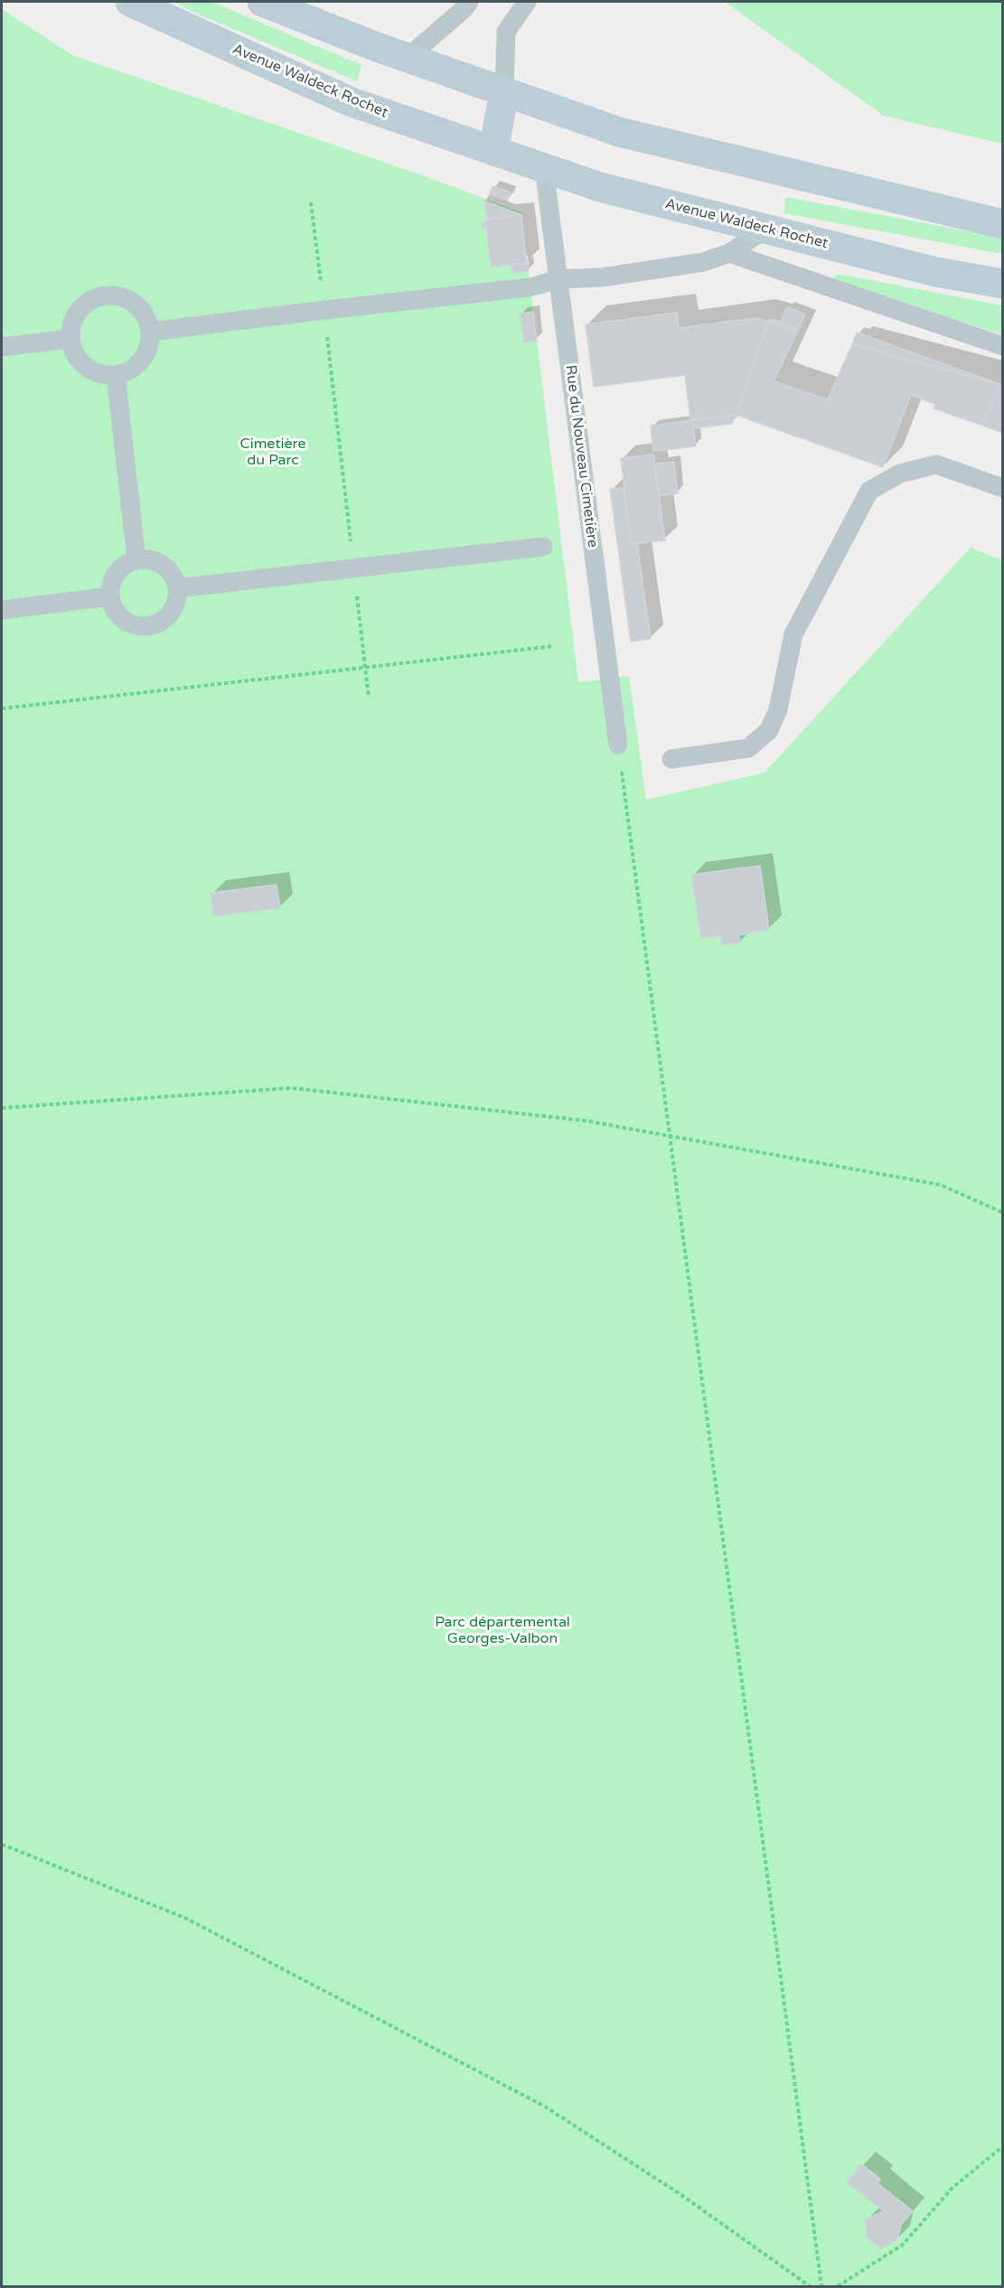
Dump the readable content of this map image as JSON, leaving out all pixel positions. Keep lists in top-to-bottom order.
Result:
{
  "streets": {
    "main road": ["Avenue Waldeck Rochet"],
    "lane": ["Rue du Nouveau Cimetière"]
  },
  "crossings": [
    ["Avenue Waldeck Rochet", "Rue du Nouveau Cimetière"]
  ],
  "parks": ["Cimetière du Parc", "Parc départemental Georges-Valbon"]
}
